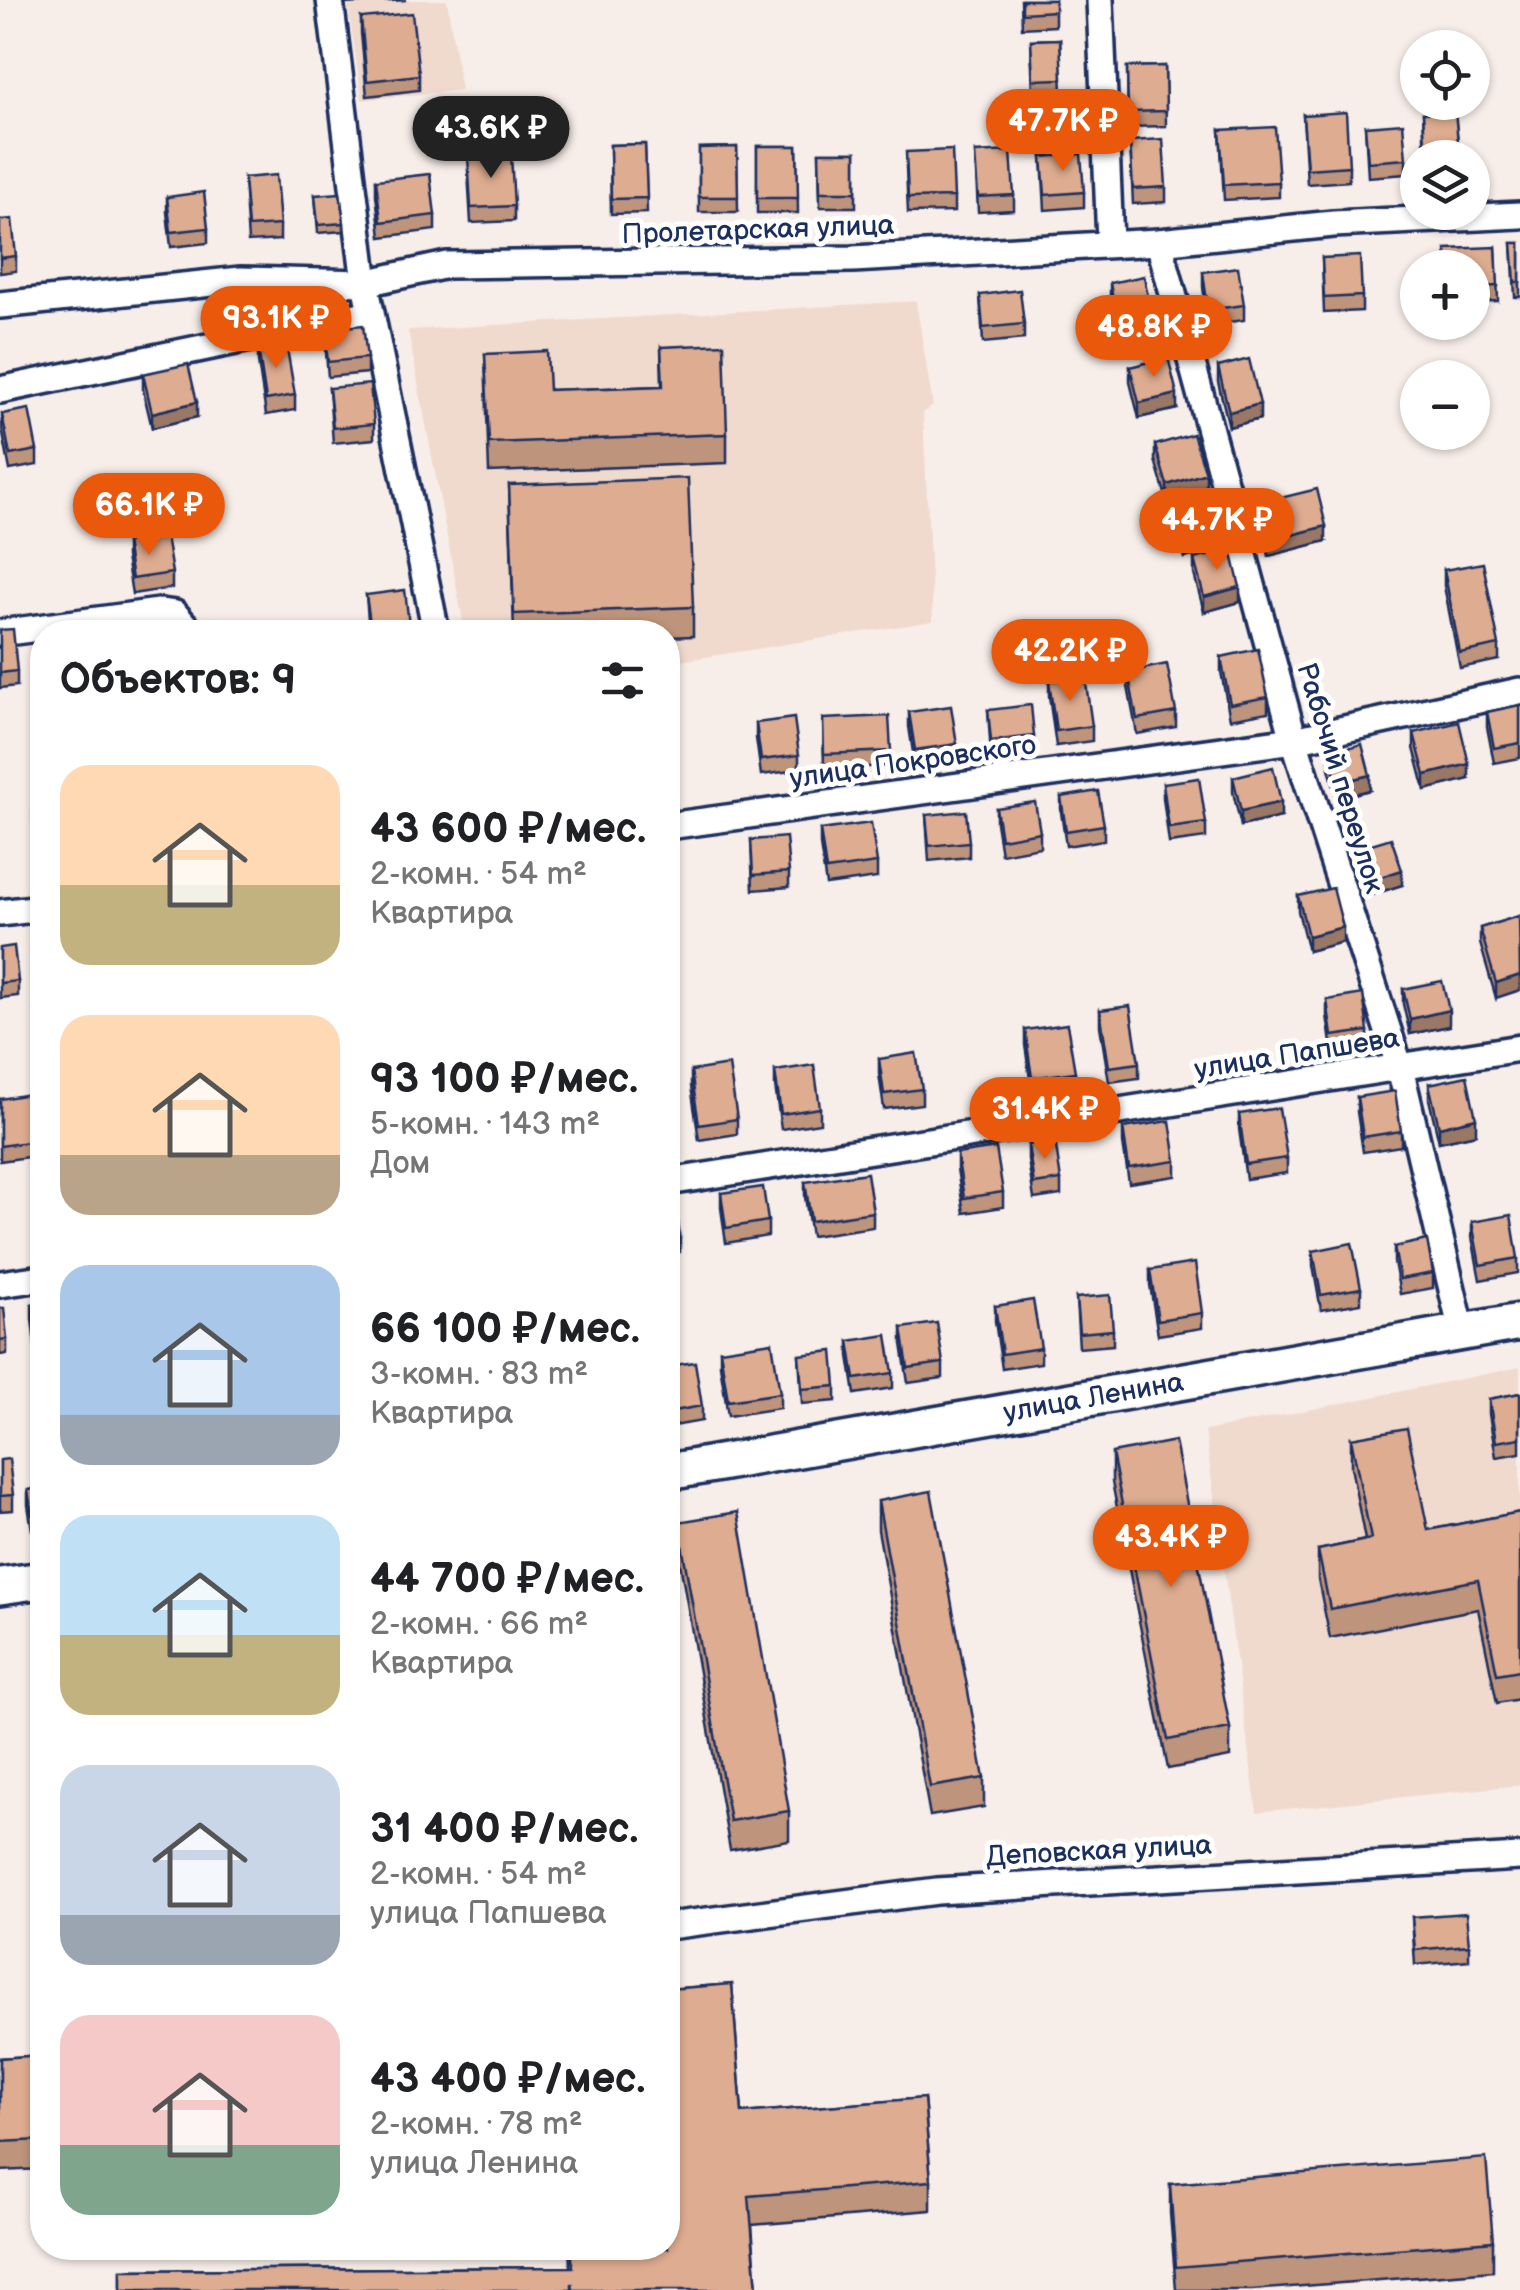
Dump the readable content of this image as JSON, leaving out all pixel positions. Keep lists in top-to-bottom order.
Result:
{
  "streets": {
    "main road": ["улица Ленина"],
    "street": [
      "Пролетарская улица",
      "улица Покровского",
      "Рабочий переулок",
      "улица Папшева",
      "Деповская улица"
    ]
  },
  "crossings": [
    ["Пролетарская улица", "Рабочий переулок"],
    ["улица Покровского", "Рабочий переулок"],
    ["Рабочий переулок", "улица Папшева"],
    ["Рабочий переулок", "улица Ленина"]
  ],
  "page": {
    "map_buttons": ["+", "−"],
    "price": [
      "47.7K ₽",
      "43.6K ₽",
      "93.1K ₽",
      "48.8K ₽",
      "66.1K ₽",
      "44.7K ₽",
      "42.2K ₽",
      "31.4K ₽",
      "43.4K ₽"
    ],
    "heading": "Объектов: 9",
    "list": [
      {
        "name": "43 600 ₽/мес.",
        "note": "2-комн. · 54 m² · Квартира"
      },
      {
        "name": "93 100 ₽/мес.",
        "note": "5-комн. · 143 m² · Дом"
      },
      {
        "name": "66 100 ₽/мес.",
        "note": "3-комн. · 83 m² · Квартира"
      },
      {
        "name": "44 700 ₽/мес.",
        "note": "2-комн. · 66 m² · Квартира"
      },
      {
        "name": "31 400 ₽/мес.",
        "note": "2-комн. · 54 m² · улица Папшева"
      },
      {
        "name": "43 400 ₽/мес.",
        "note": "2-комн. · 78 m² · улица Ленина"
      }
    ]
  }
}
